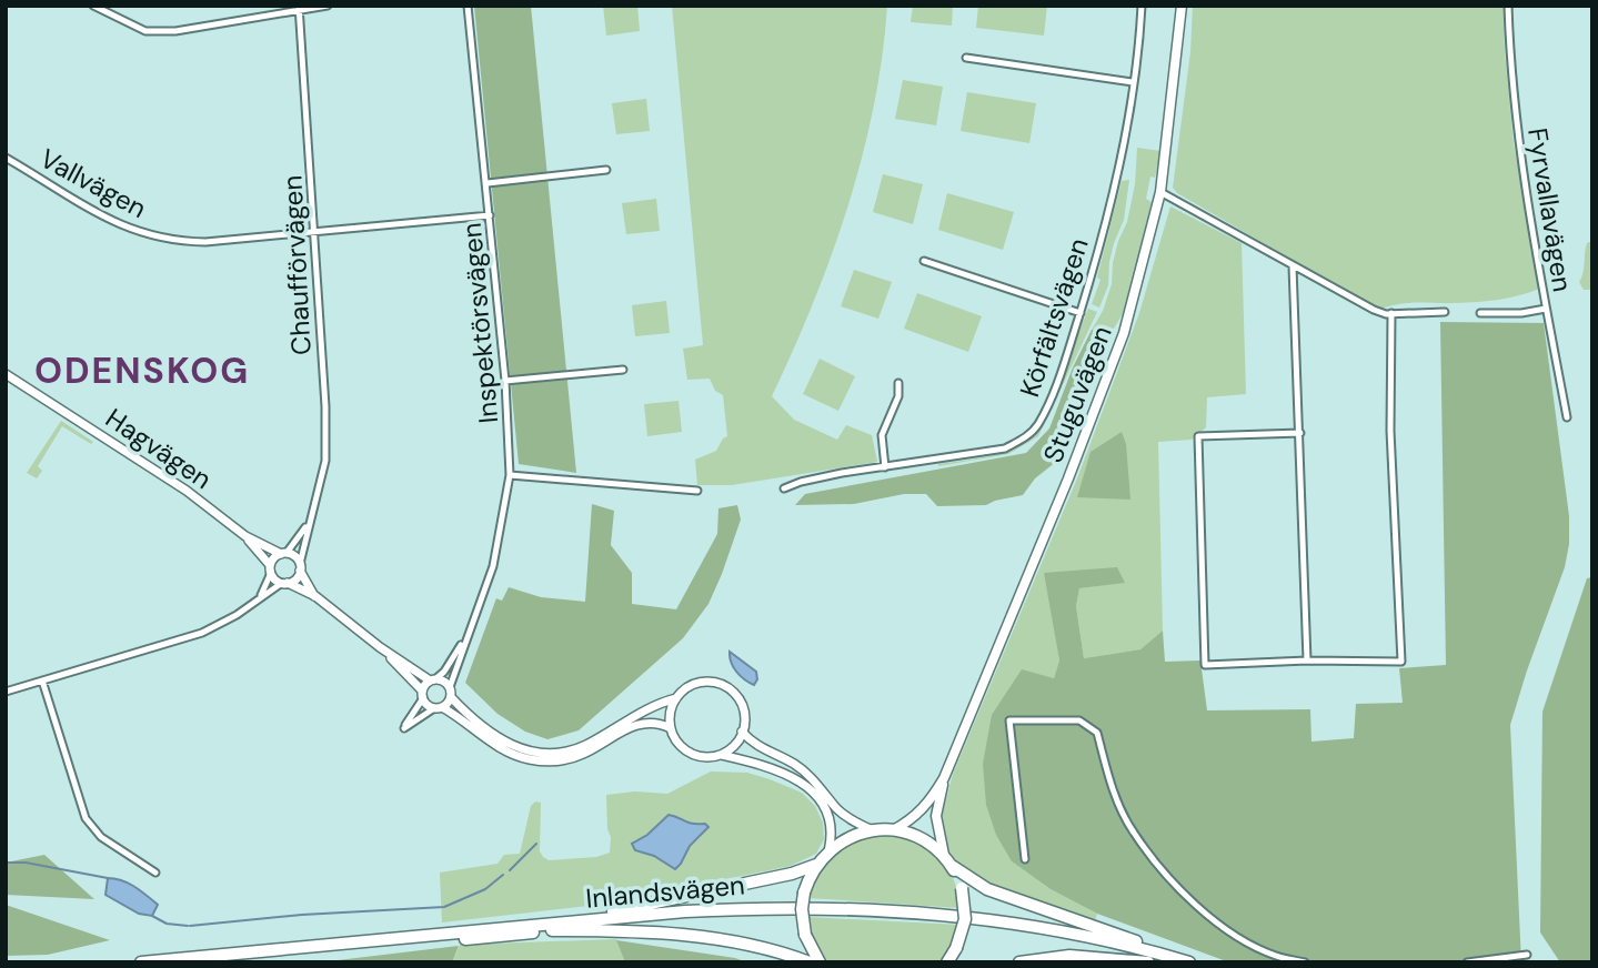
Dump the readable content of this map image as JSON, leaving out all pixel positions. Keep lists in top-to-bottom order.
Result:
{
  "streets": {
    "highway": ["Inlandsvägen"],
    "main road": ["Stuguvägen"],
    "street": [
      "Vallvägen",
      "Fyrvallavägen",
      "Chaufförvägen",
      "Körfältsvägen",
      "Inspektörsvägen",
      "Hagvägen"
    ]
  },
  "crossings": [
    ["Vallvägen", "Chaufförvägen"],
    ["Vallvägen", "Inspektörsvägen"],
    ["Chaufförvägen", "Hagvägen"]
  ],
  "districts": ["ODENSKOG"]
}
